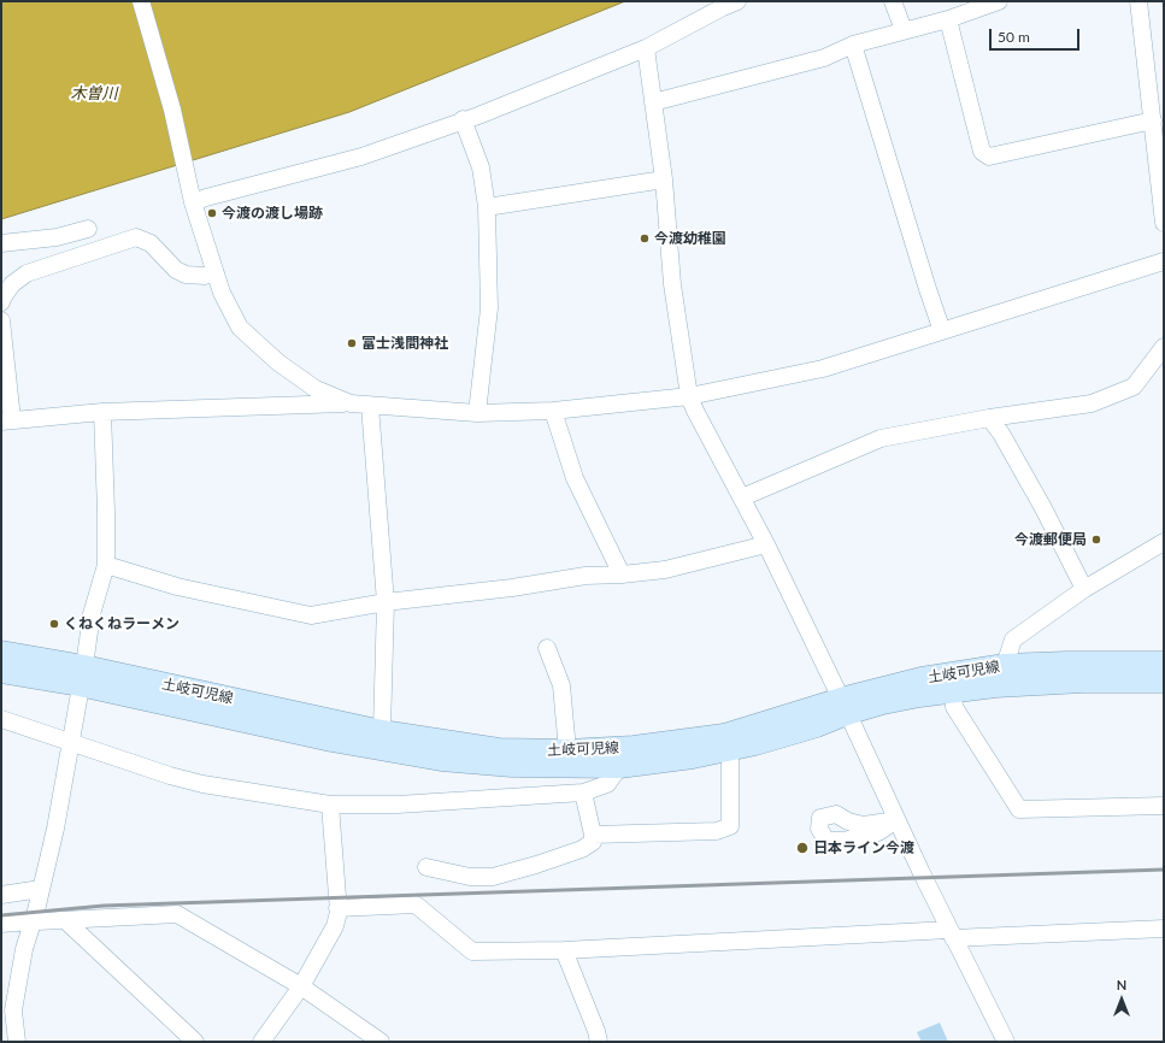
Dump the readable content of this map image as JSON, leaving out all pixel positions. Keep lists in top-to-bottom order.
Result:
{
  "streets": {
    "main road": ["土岐可児線"]
  },
  "water": ["木曽川"],
  "places": [
    "今渡の渡し場跡",
    "今渡幼稚園",
    "富士浅間神社",
    "今渡郵便局",
    "くねくねラーメン",
    "日本ライン今渡"
  ],
  "scale_bar": "50 m",
  "north": "top"
}
